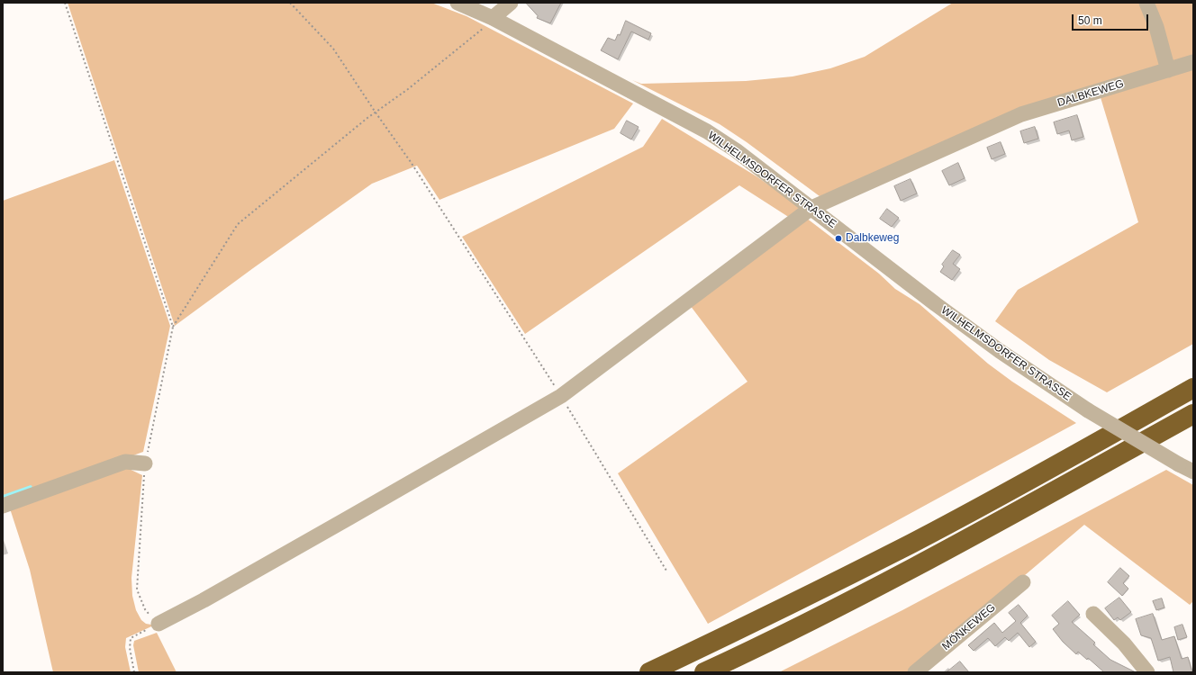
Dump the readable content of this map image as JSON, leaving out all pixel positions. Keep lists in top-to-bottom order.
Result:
{
  "streets": {
    "street": ["DALBKEWEG", "WILHELMSDORFER STRASSE", "MÖNKEWEG"]
  },
  "crossings": [
    ["DALBKEWEG", "WILHELMSDORFER STRASSE"]
  ],
  "places": ["Dalbkeweg"],
  "scale_bar": "50 m"
}
